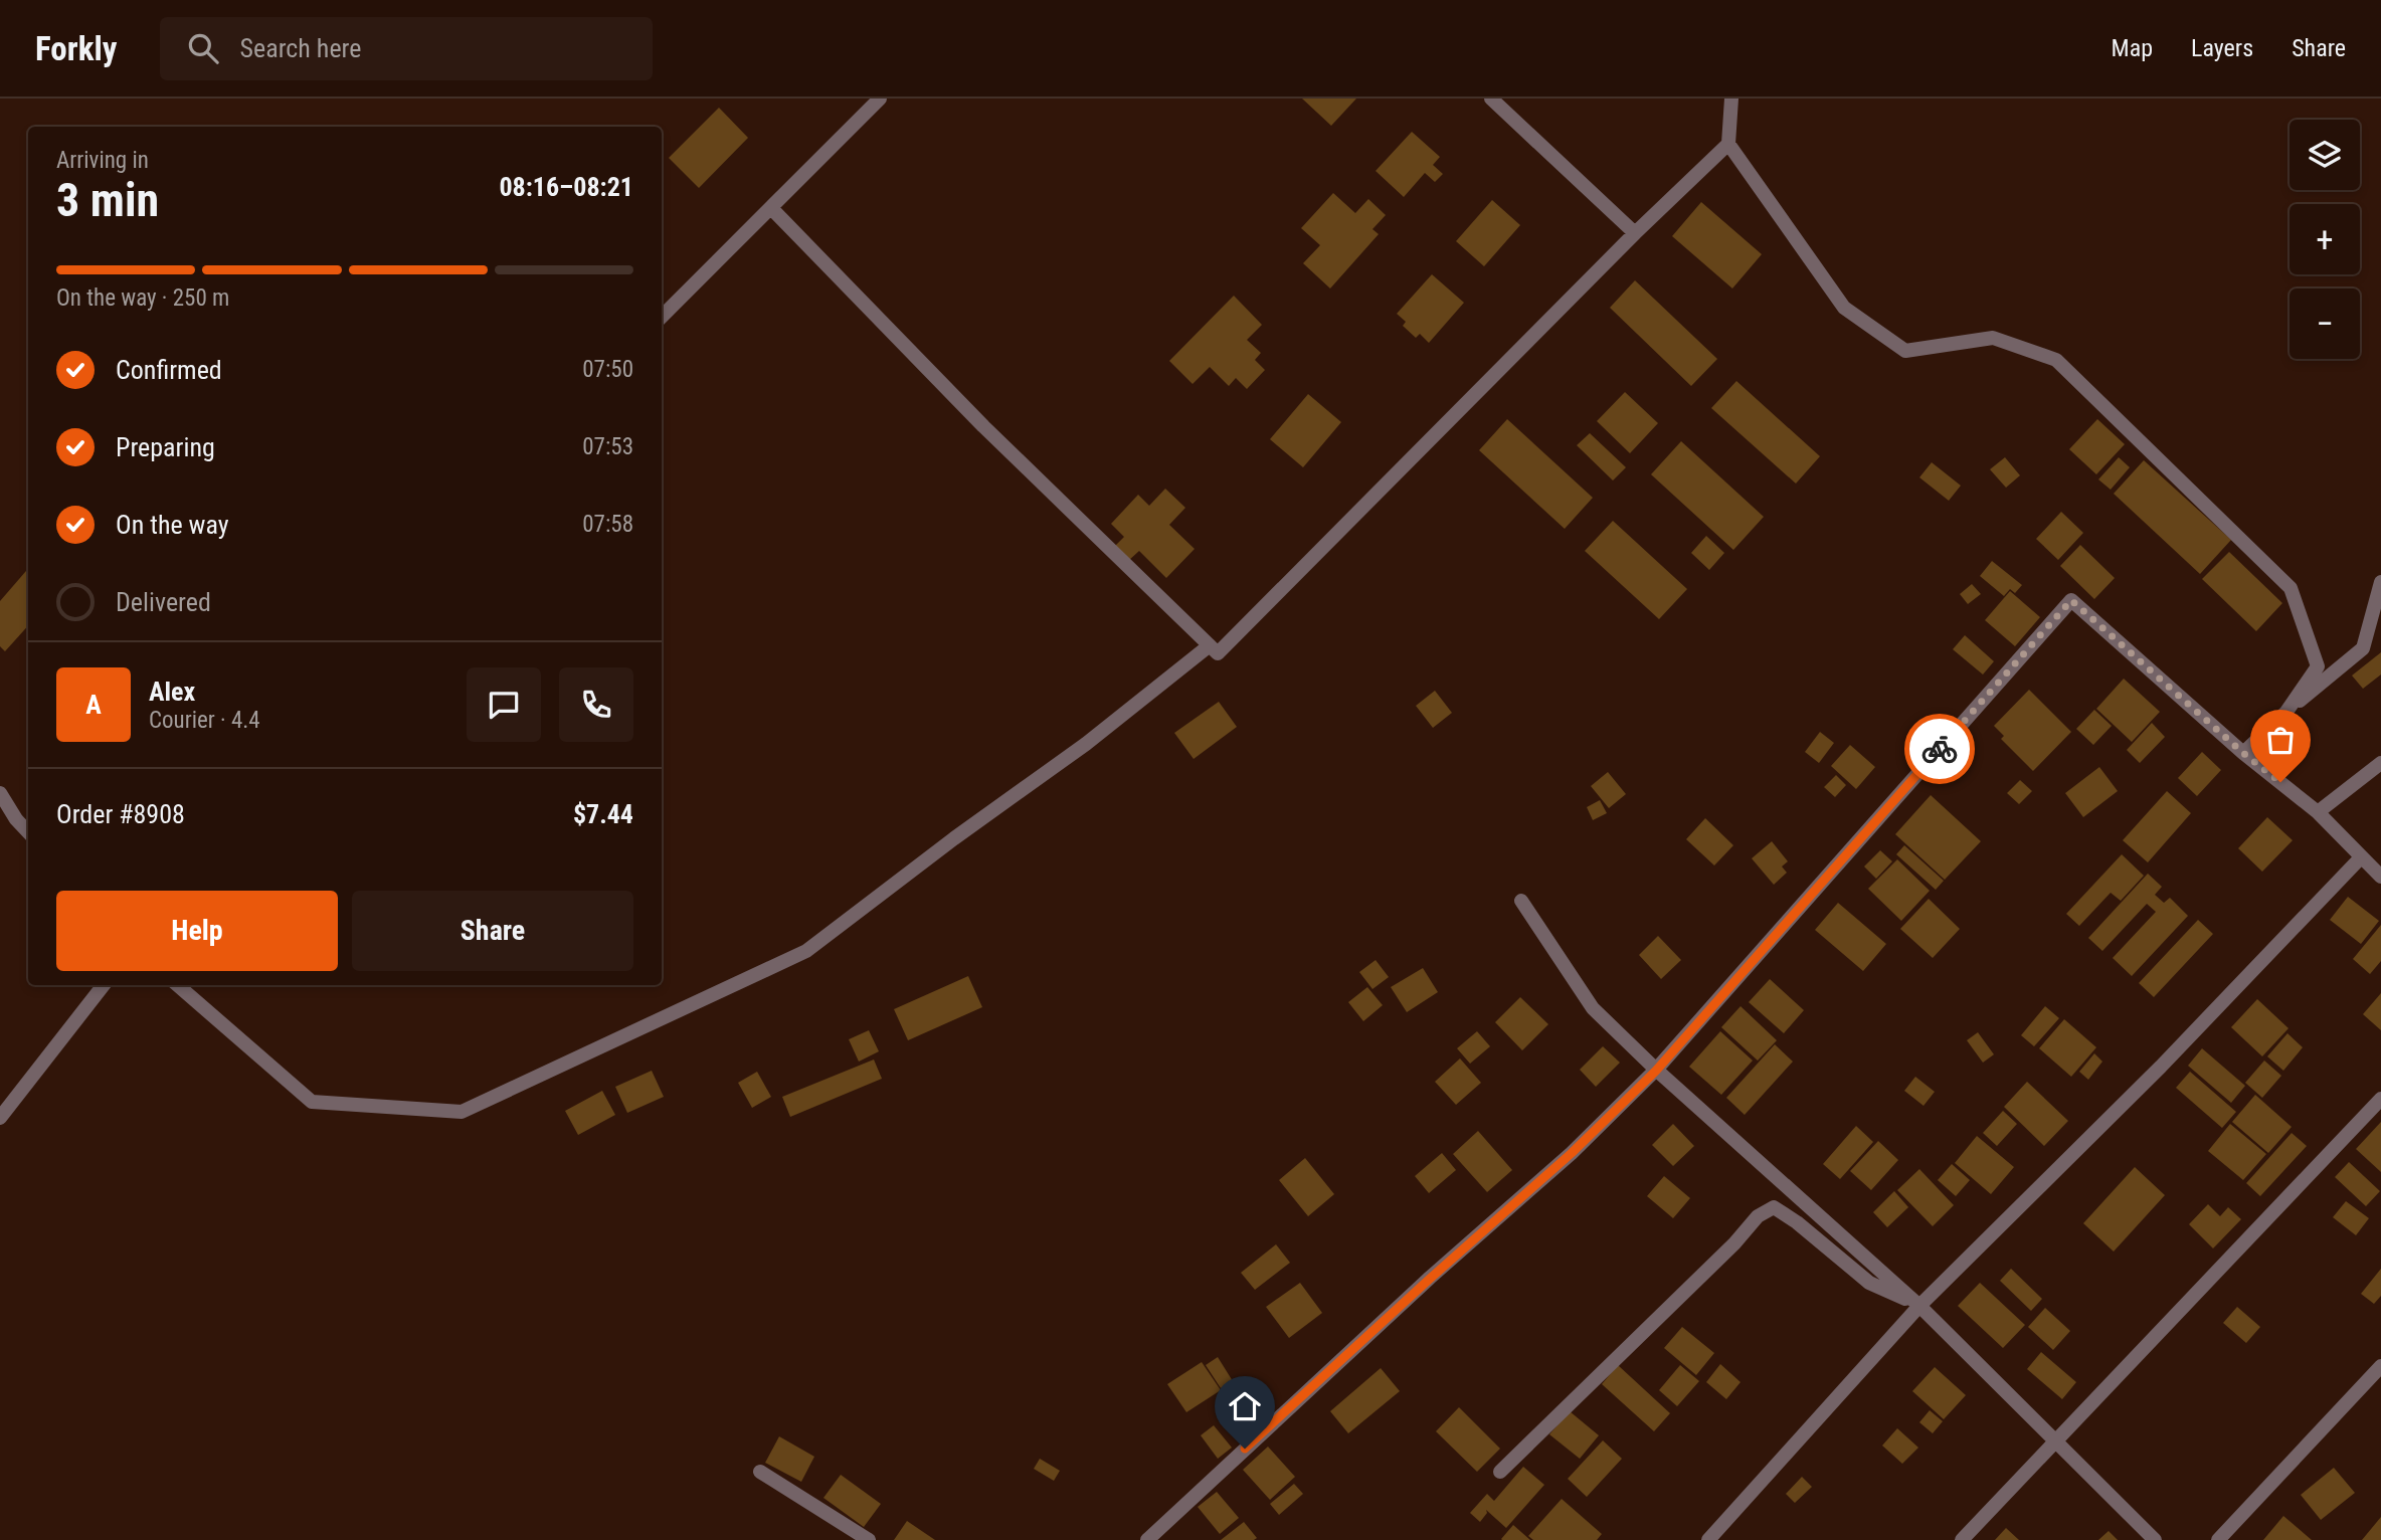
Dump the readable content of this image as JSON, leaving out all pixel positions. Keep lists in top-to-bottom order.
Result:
{
  "page": {
    "header": "Forkly",
    "search": "Search here",
    "nav": ["Map", "Layers", "Share"],
    "map_buttons": ["+", "−"],
    "heading": ["3 min", "Arriving in", "08:16–08:21"],
    "panel": [
      "Alex",
      "Courier · 4.4",
      "Order #8908",
      "$7.44"
    ],
    "bar": "On the way · 250 m",
    "list": [
      ["Confirmed", "07:50"],
      ["Preparing", "07:53"],
      ["On the way", "07:58"],
      "Delivered"
    ],
    "round": "A",
    "buttons": ["Help", "Share"]
  }
}
